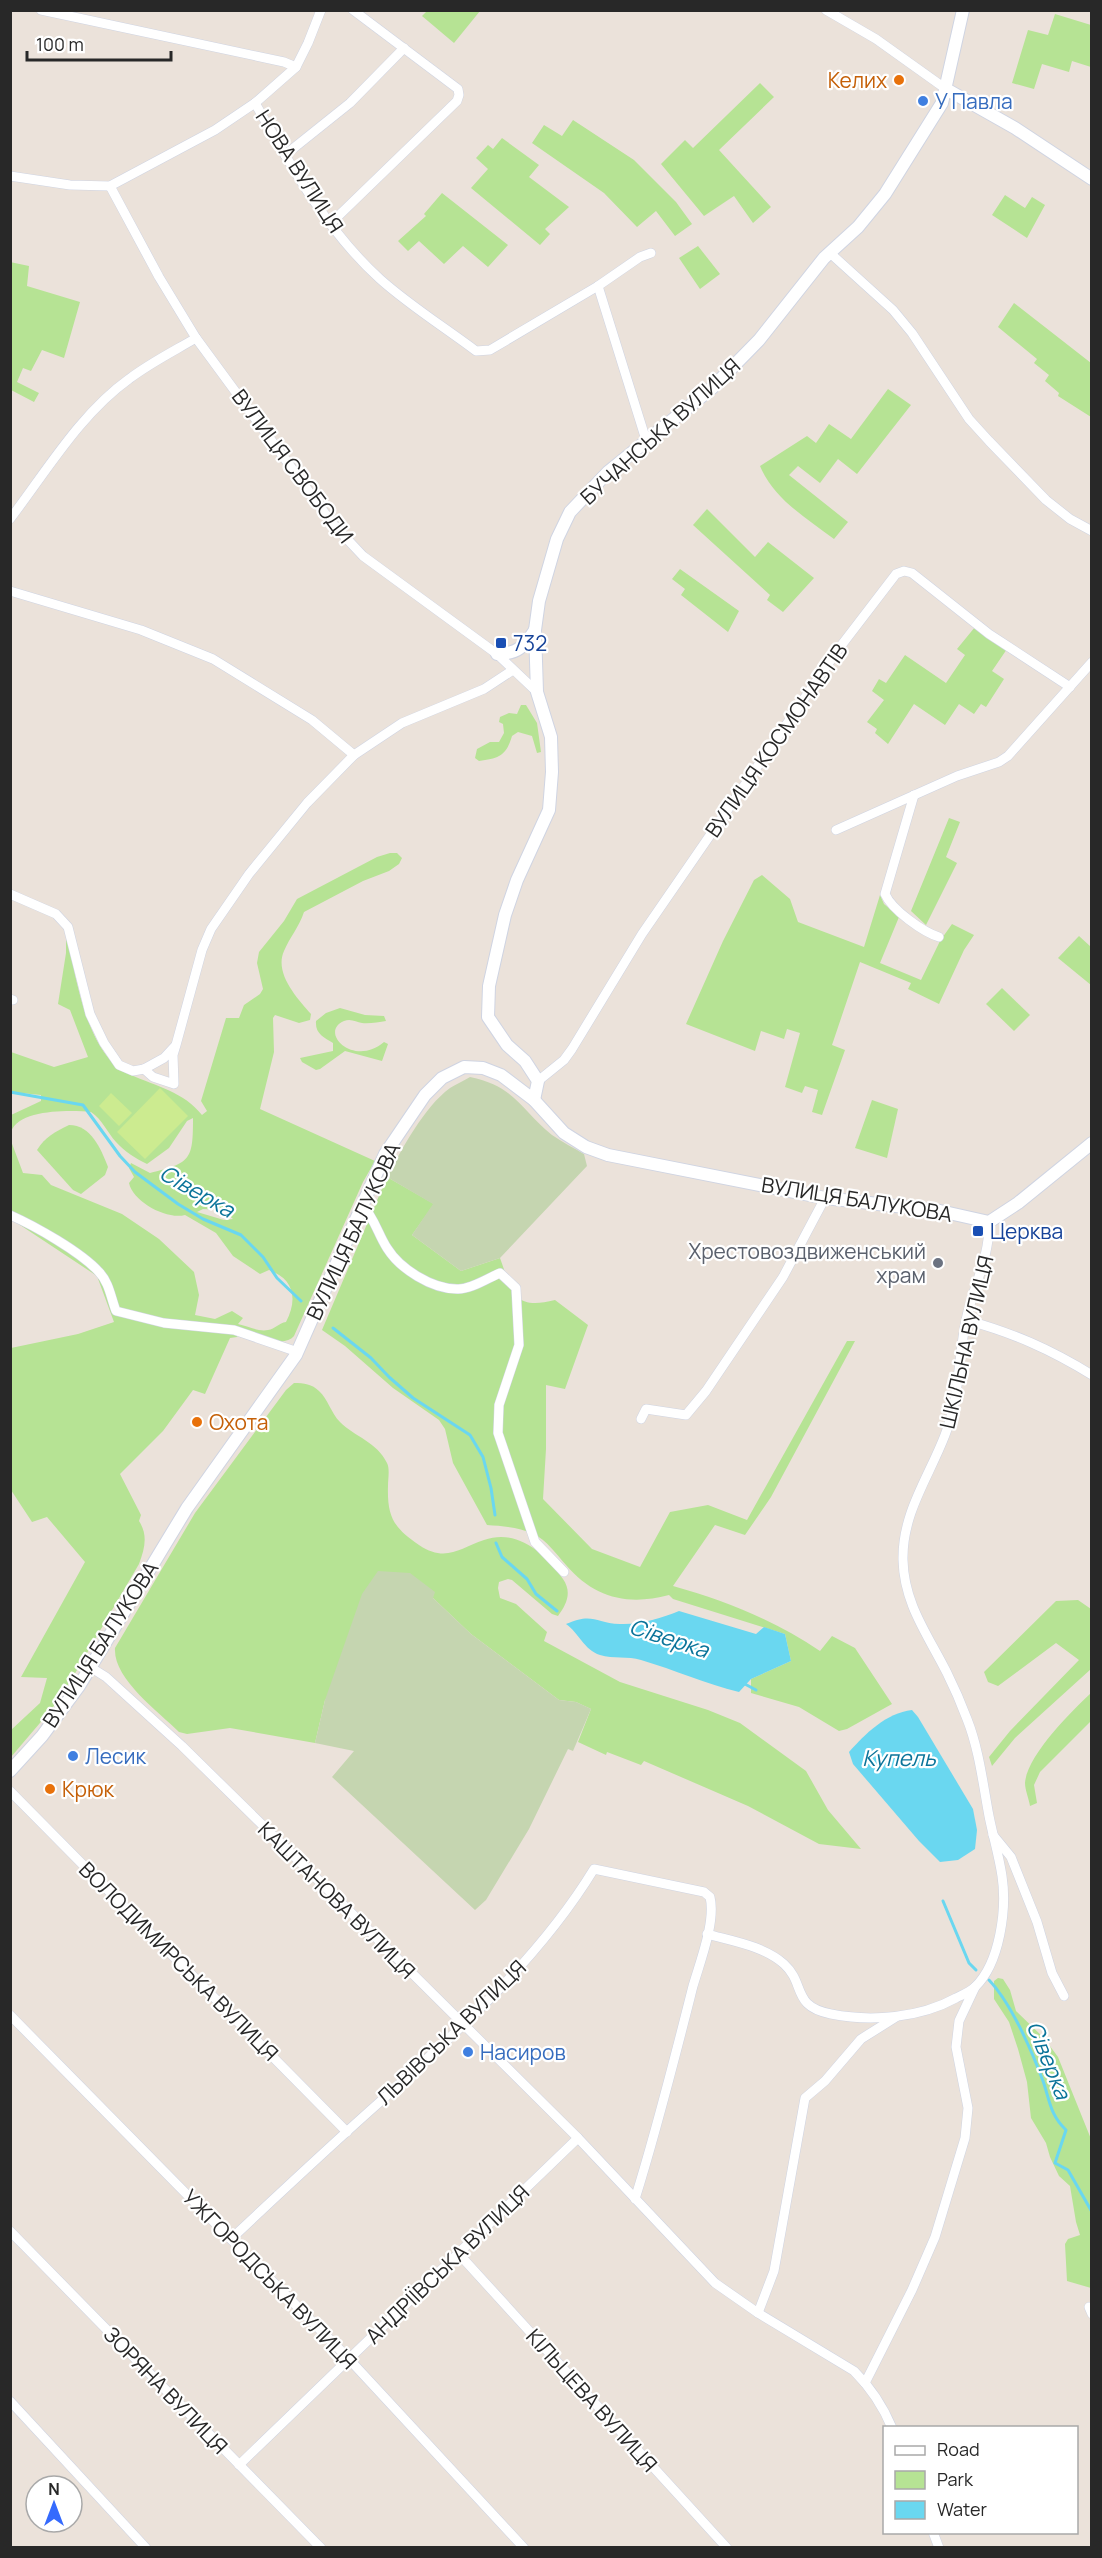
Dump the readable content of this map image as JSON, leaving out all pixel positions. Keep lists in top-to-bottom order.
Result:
{
  "streets": {
    "main road": ["БУЧАНСЬКА ВУЛИЦЯ", "ВУЛИЦЯ БАЛУКОВА"],
    "street": [
      "НОВА ВУЛИЦЯ",
      "ВУЛИЦЯ СВОБОДИ",
      "ВУЛИЦЯ КОСМОНАВТІВ",
      "ШКІЛЬНА ВУЛИЦЯ",
      "КАШТАНОВА ВУЛИЦЯ",
      "ВОЛОДИМИРСЬКА ВУЛИЦЯ",
      "ЛЬВІВСЬКА ВУЛИЦЯ",
      "АНДРІЇВСЬКА ВУЛИЦЯ",
      "УЖГОРОДСЬКА ВУЛИЦЯ",
      "ЗОРЯНА ВУЛИЦЯ",
      "КІЛЬЦЕВА ВУЛИЦЯ"
    ]
  },
  "crossings": [
    ["БУЧАНСЬКА ВУЛИЦЯ", "ВУЛИЦЯ СВОБОДИ"],
    ["БУЧАНСЬКА ВУЛИЦЯ", "ВУЛИЦЯ КОСМОНАВТІВ"],
    ["ВУЛИЦЯ БАЛУКОВА", "ШКІЛЬНА ВУЛИЦЯ"],
    ["ВУЛИЦЯ БАЛУКОВА", "КАШТАНОВА ВУЛИЦЯ"],
    ["ШКІЛЬНА ВУЛИЦЯ", "КАШТАНОВА ВУЛИЦЯ"],
    ["КАШТАНОВА ВУЛИЦЯ", "ЛЬВІВСЬКА ВУЛИЦЯ"],
    ["КАШТАНОВА ВУЛИЦЯ", "АНДРІЇВСЬКА ВУЛИЦЯ"],
    ["ВОЛОДИМИРСЬКА ВУЛИЦЯ", "ЛЬВІВСЬКА ВУЛИЦЯ"],
    ["ЛЬВІВСЬКА ВУЛИЦЯ", "УЖГОРОДСЬКА ВУЛИЦЯ"],
    ["АНДРІЇВСЬКА ВУЛИЦЯ", "УЖГОРОДСЬКА ВУЛИЦЯ"],
    ["АНДРІЇВСЬКА ВУЛИЦЯ", "ЗОРЯНА ВУЛИЦЯ"],
    ["АНДРІЇВСЬКА ВУЛИЦЯ", "КІЛЬЦЕВА ВУЛИЦЯ"]
  ],
  "water": ["Сіверка", "Купель"],
  "places": {
    "other": [
      "Келих",
      "У Павла",
      "Хрестовоздвиженський храм",
      "Охота",
      "Лесик",
      "Крюк",
      "Насиров"
    ],
    "transit": ["732", "Церква"]
  },
  "legend": ["Road", "Park", "Water"],
  "scale_bar": "100 m",
  "north": "top"
}
